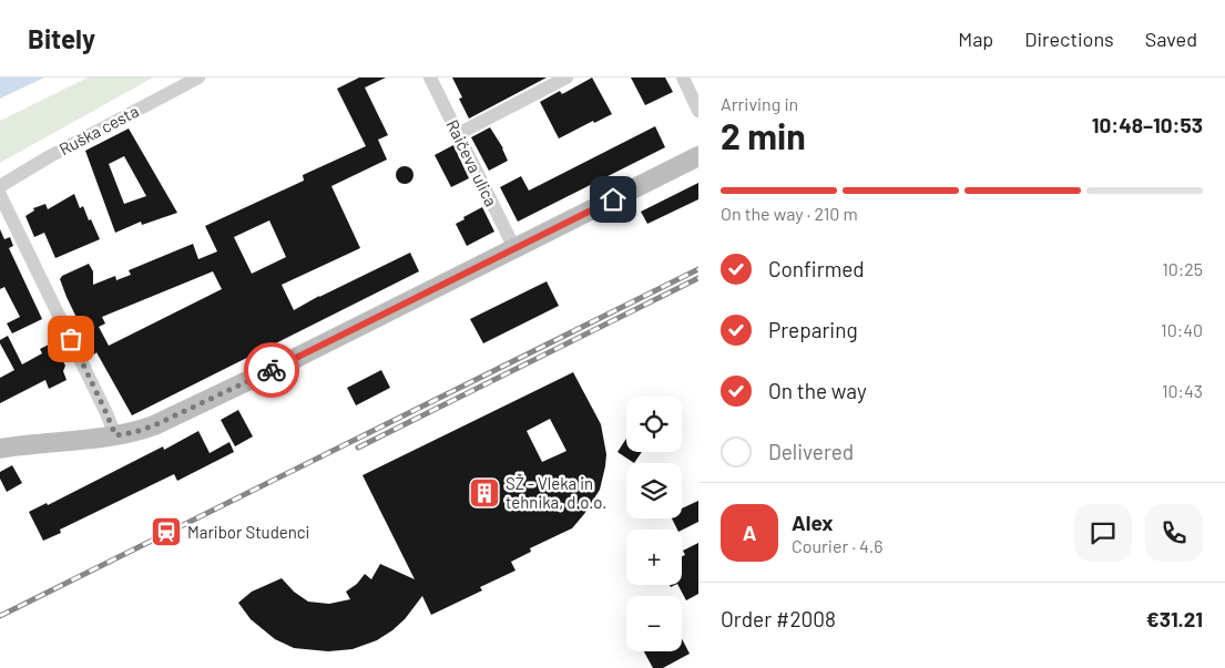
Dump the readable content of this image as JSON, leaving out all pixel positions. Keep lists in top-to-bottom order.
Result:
{
  "streets": {
    "street": ["Ruška cesta", "Raičeva ulica"]
  },
  "places": {
    "building": ["SŽ - Vleka in tehnika, d.o.o."],
    "station": ["Maribor Studenci"]
  },
  "page": {
    "header": "Bitely",
    "nav": ["Map", "Directions", "Saved"],
    "heading": ["2 min", "Arriving in", "10:48–10:53"],
    "panel": [
      "Alex",
      "Courier · 4.6",
      "Order #2008",
      "€31.21"
    ],
    "bar": "On the way · 210 m",
    "list": [
      ["Confirmed", "10:25"],
      ["Preparing", "10:40"],
      ["On the way", "10:43"],
      "Delivered"
    ],
    "map_buttons": ["+", "−"],
    "round": "A"
  }
}
